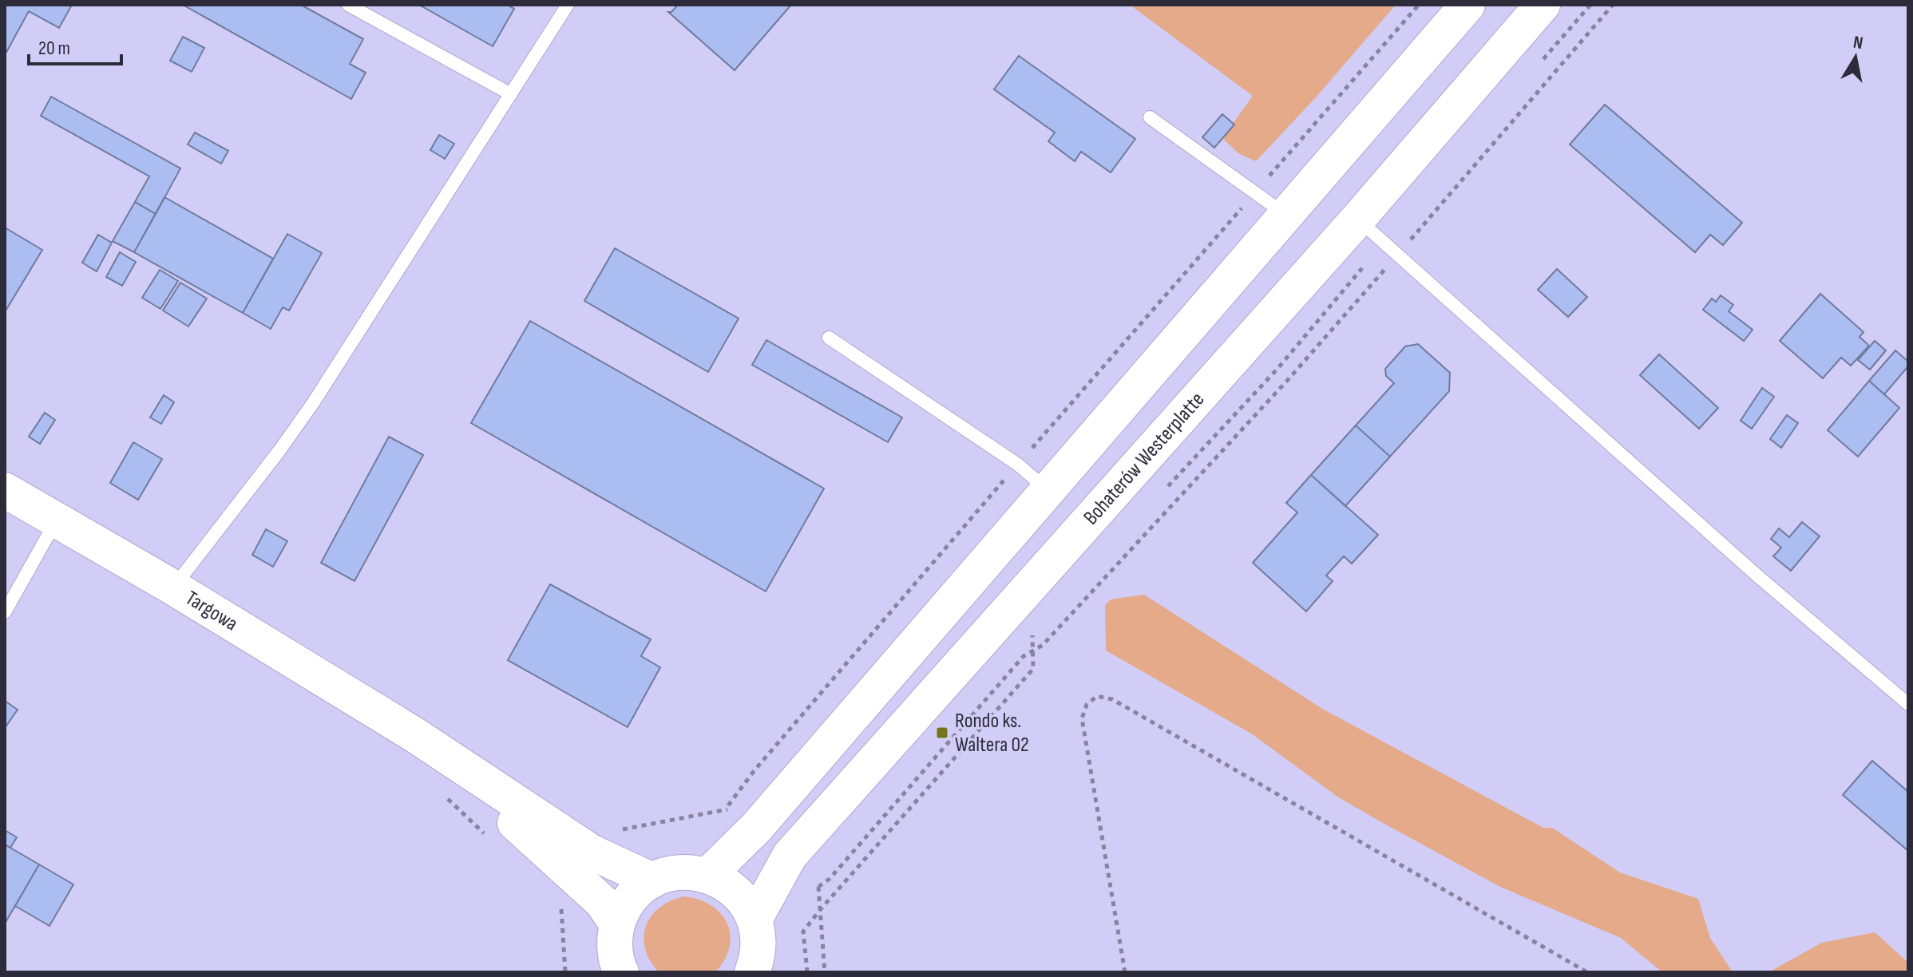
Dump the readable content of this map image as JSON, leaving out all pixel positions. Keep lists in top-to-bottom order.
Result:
{
  "streets": {
    "main road": ["Bohaterów Westerplatte", "Targowa"]
  },
  "places": {
    "transit": ["Rondo ks. Waltera 02"]
  },
  "scale_bar": "20 m",
  "north": "top"
}
